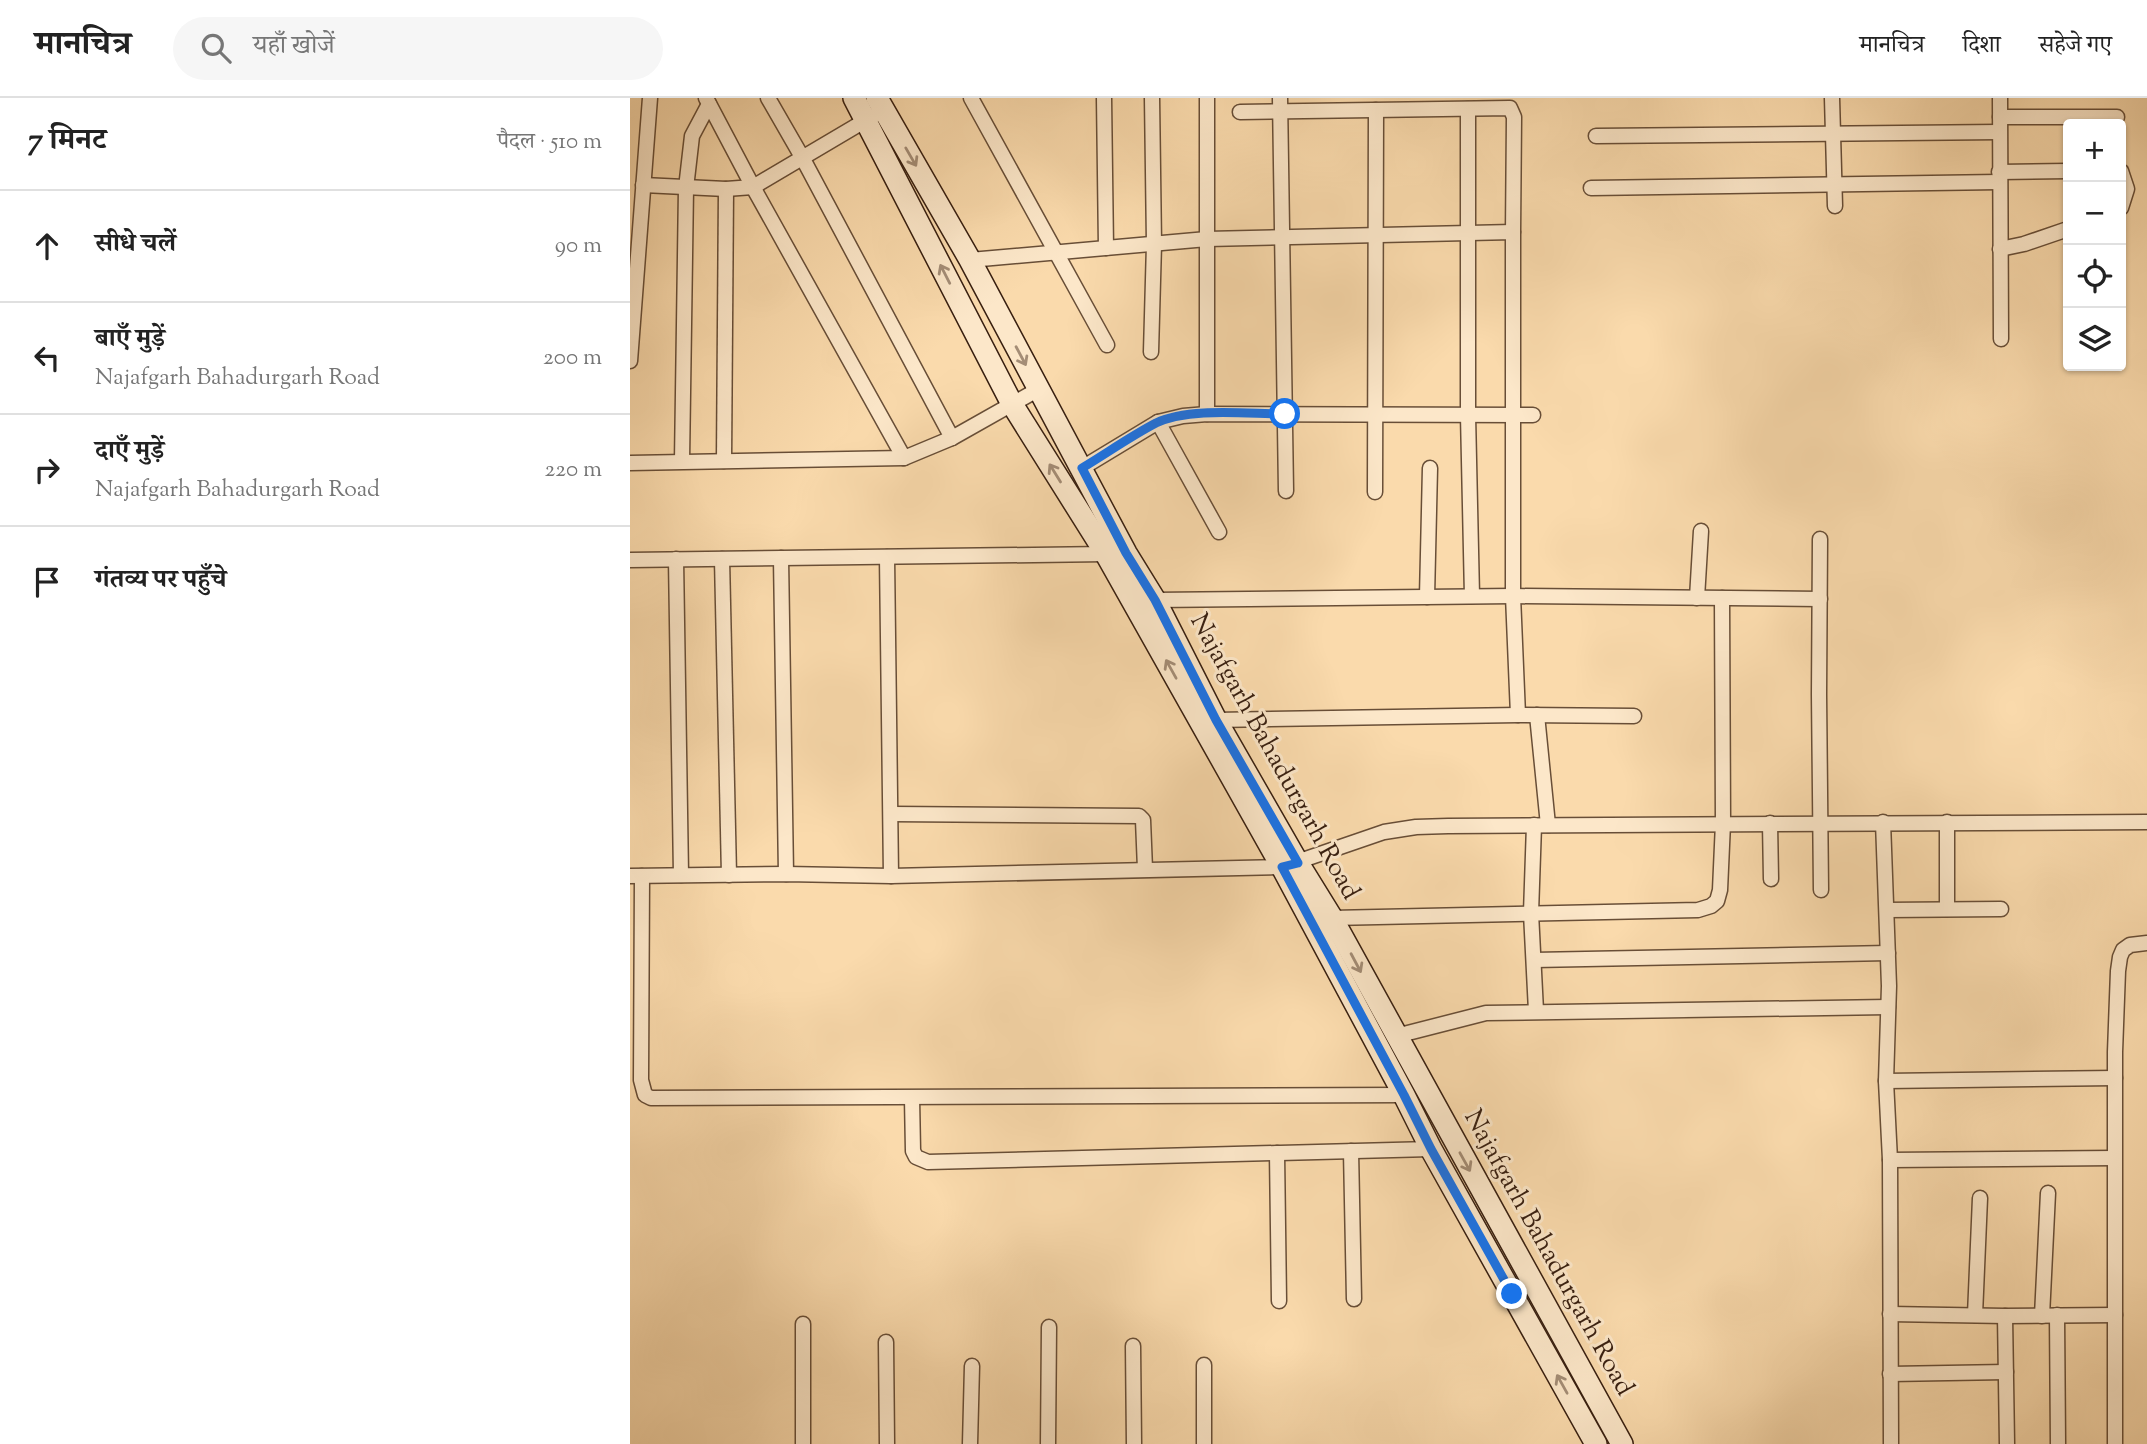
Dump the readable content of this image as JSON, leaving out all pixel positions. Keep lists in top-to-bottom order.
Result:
{
  "streets": {
    "main road": ["Najafgarh Bahadurgarh Road"]
  },
  "page": {
    "header": "मानचित्र",
    "search": "यहाँ खोजें",
    "nav": ["मानचित्र", "दिशा", "सहेजे गए"],
    "heading": ["7 मिनट", "पैदल · 510 m"],
    "map_buttons": ["+", "−"],
    "list": [
      ["सीधे चलें", "90 m"],
      ["बाएँ मुड़ें", "Najafgarh Bahadurgarh Road", "200 m"],
      ["दाएँ मुड़ें", "Najafgarh Bahadurgarh Road", "220 m"],
      "गंतव्य पर पहुँचे"
    ]
  }
}
